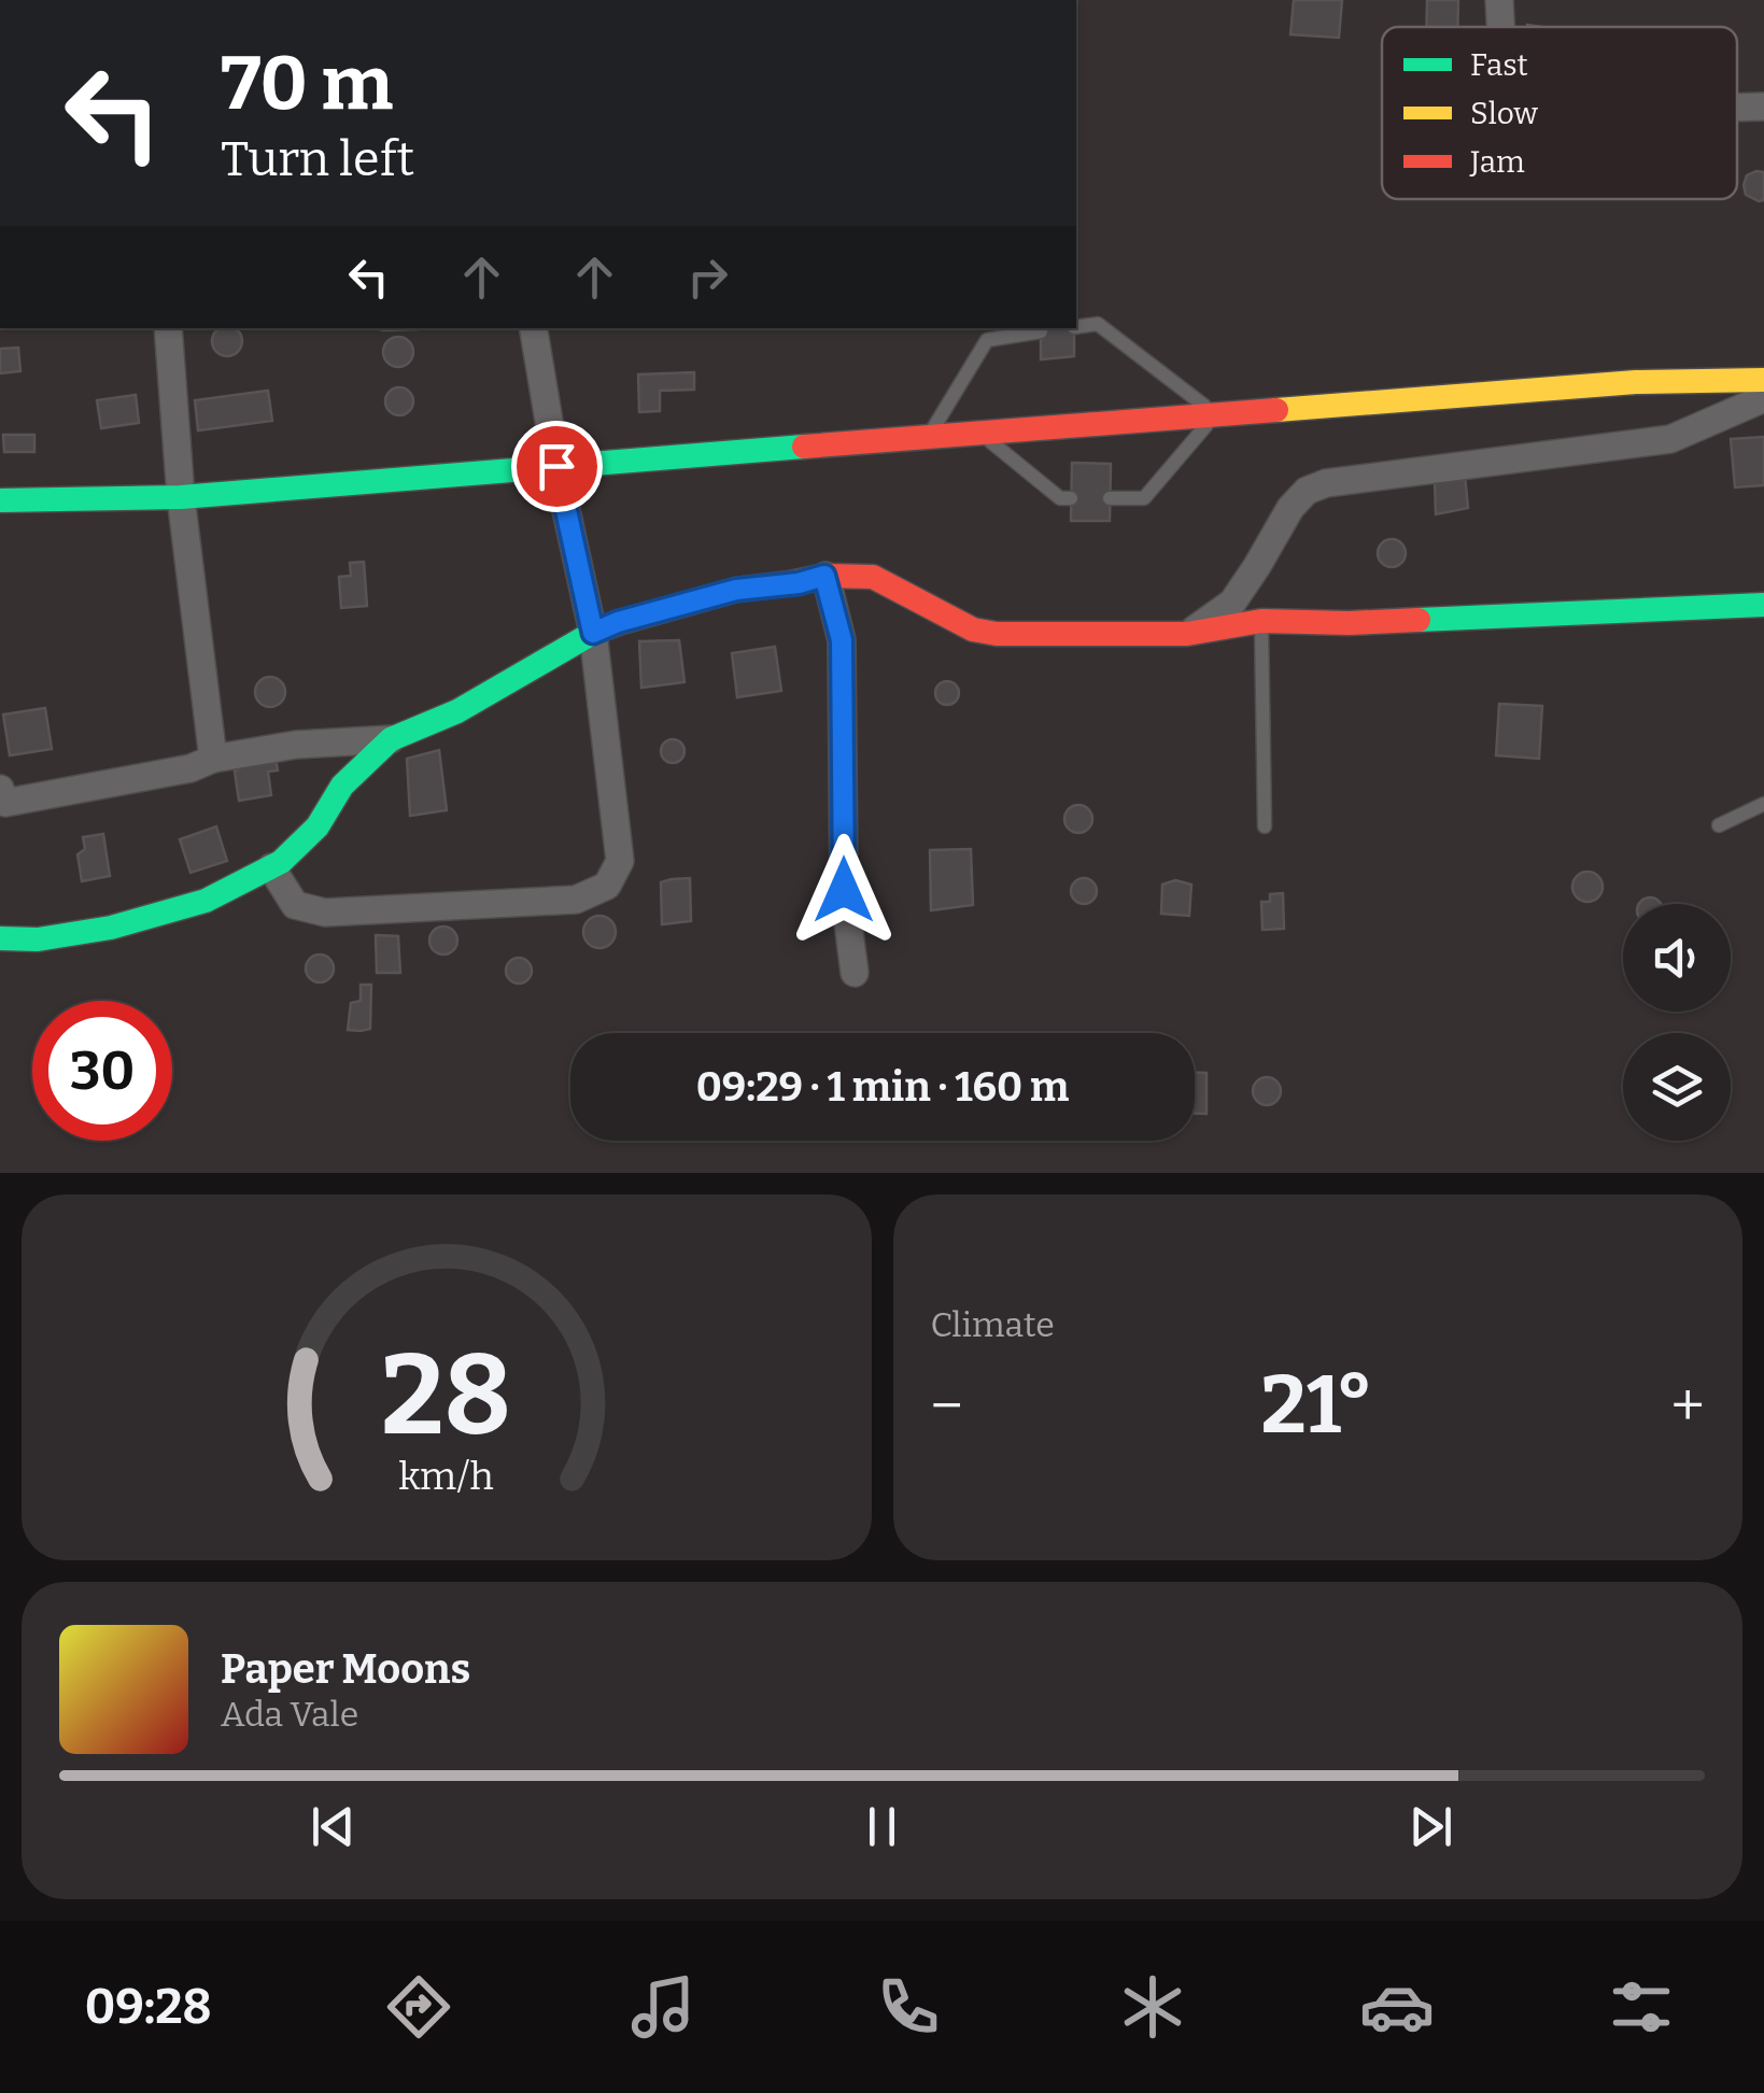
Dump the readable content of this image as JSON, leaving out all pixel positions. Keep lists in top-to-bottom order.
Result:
{
  "legend": ["Fast", "Slow", "Jam"],
  "page": {
    "turn": ["70 m", "Turn left"],
    "limit": "30",
    "trip": "09:29 · 1 min · 160 m",
    "tile": "Climate",
    "heat": ["−", "21°", "+"],
    "song": ["Paper Moons", "Ada Vale"],
    "tabs": "09:28",
    "gauge": ["28", "km/h"]
  }
}
